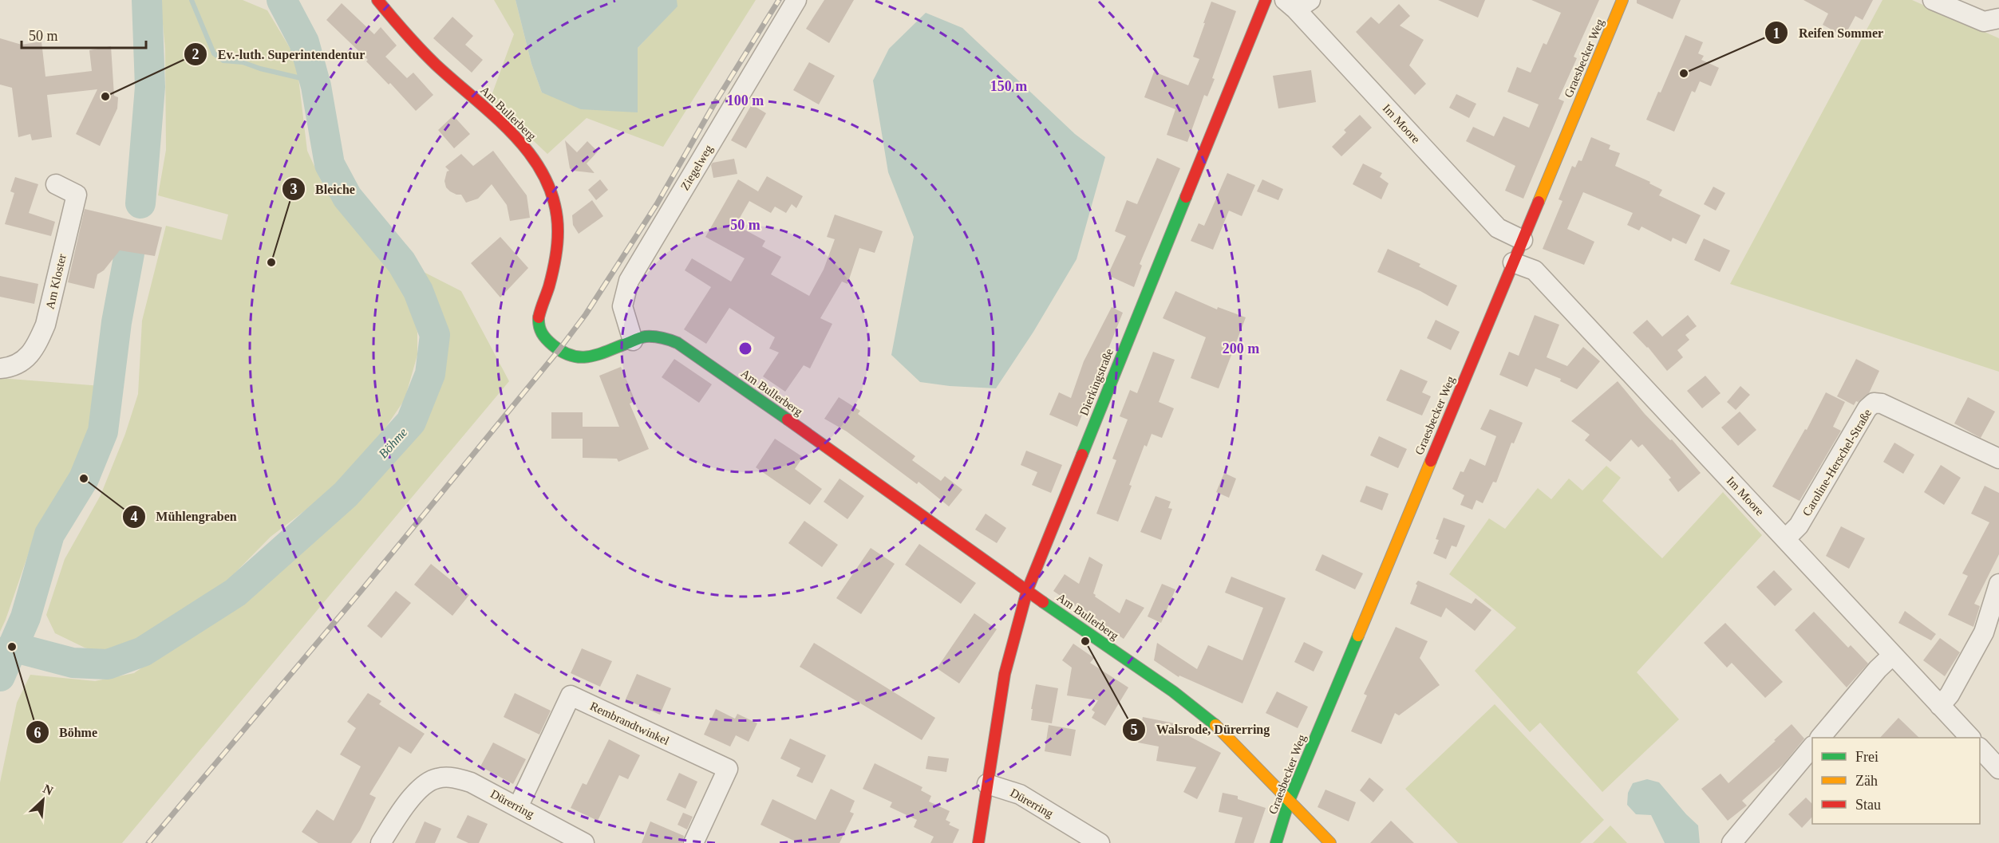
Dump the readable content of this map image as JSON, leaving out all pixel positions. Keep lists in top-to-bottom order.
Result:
{
  "streets": {
    "street": [
      "Graesbecker Weg",
      "Am Bullerberg",
      "Im Moore",
      "Ziegelweg",
      "Am Kloster",
      "Dierkingstraße",
      "Caroline-Herschel-Straße",
      "Rembrandtwinkel",
      "Dürerring"
    ]
  },
  "crossings": [
    ["Graesbecker Weg", "Am Bullerberg"],
    ["Graesbecker Weg", "Im Moore"],
    ["Am Bullerberg", "Ziegelweg"],
    ["Am Bullerberg", "Dierkingstraße"],
    ["Im Moore", "Caroline-Herschel-Straße"],
    ["Dierkingstraße", "Dürerring"],
    ["Rembrandtwinkel", "Dürerring"]
  ],
  "water": ["Böhme"],
  "places": [
    "Reifen Sommer",
    "Ev.-luth. Superintendentur",
    "Bleiche",
    "Mühlengraben",
    "Walsrode, Dürerring",
    "Böhme"
  ],
  "legend": ["Frei", "Zäh", "Stau"],
  "scale_bar": "50 m",
  "north": "top right",
  "rings": [
    "150 m",
    "100 m",
    "50 m",
    "200 m"
  ]
}
